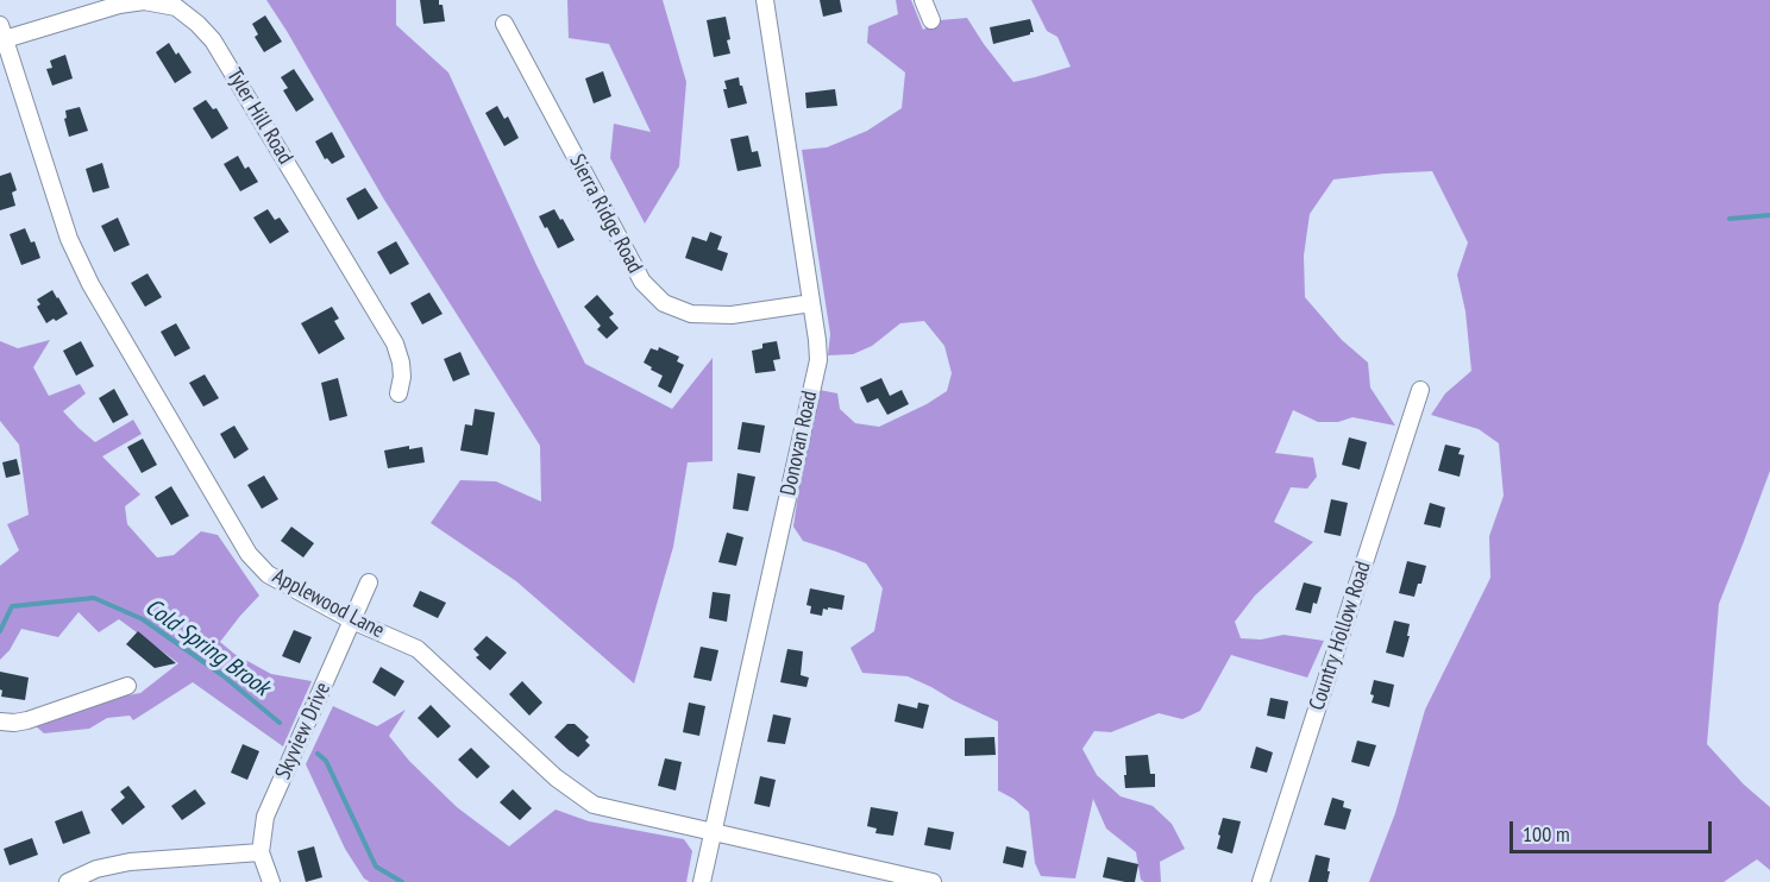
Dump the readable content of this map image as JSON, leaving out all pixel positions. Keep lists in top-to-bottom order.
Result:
{
  "streets": {
    "street": [
      "Tyler Hill Road",
      "Sierra Ridge Road",
      "Donovan Road",
      "Applewood Lane",
      "Country Hollow Road",
      "Skyview Drive"
    ]
  },
  "crossings": [
    ["Tyler Hill Road", "Applewood Lane"],
    ["Sierra Ridge Road", "Donovan Road"],
    ["Donovan Road", "Applewood Lane"],
    ["Applewood Lane", "Skyview Drive"]
  ],
  "water": ["Cold Spring Brook"],
  "scale_bar": "100 m"
}
